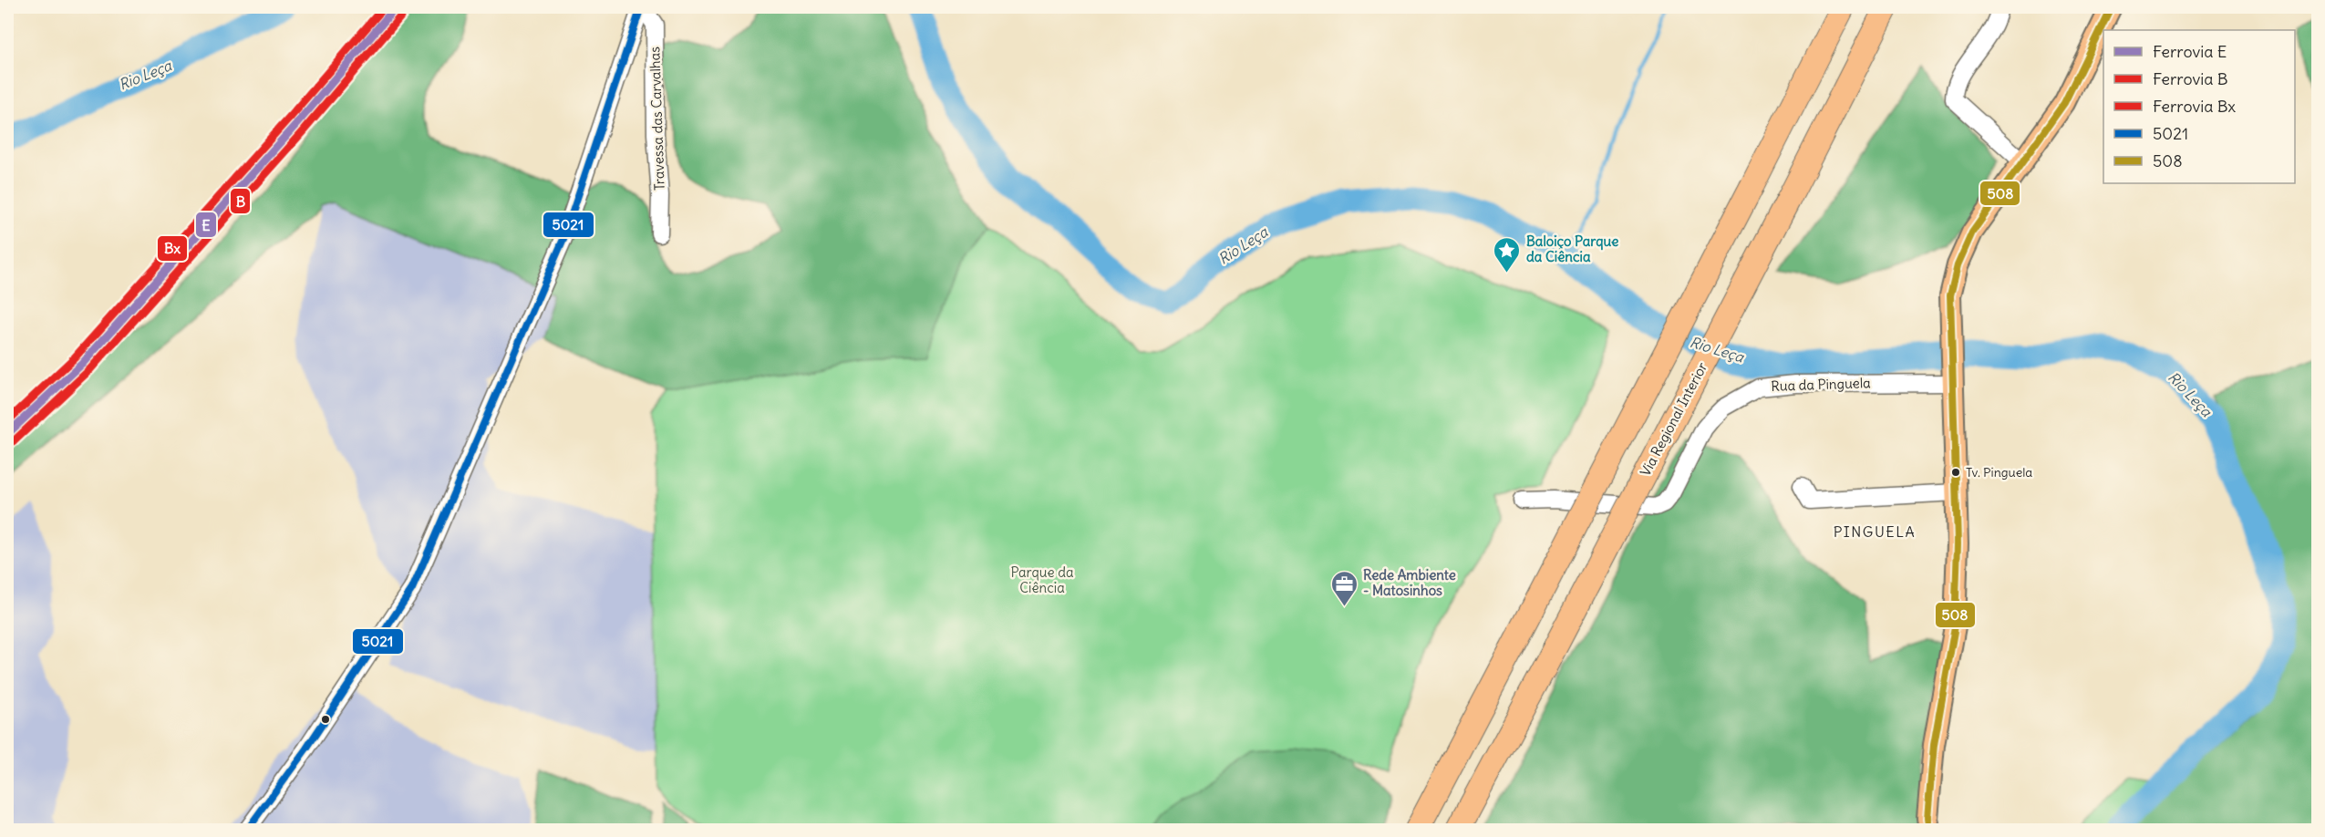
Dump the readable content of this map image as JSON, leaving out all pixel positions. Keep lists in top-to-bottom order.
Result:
{
  "streets": {
    "highway": ["Via Regional Interior"],
    "street": ["Travessa das Carvalhas", "Rua da Pinguela"]
  },
  "districts": ["PINGUELA"],
  "water": ["Rio Leça"],
  "parks": ["Parque da Ciência"],
  "places": {
    "place": ["Baloiço Parque da Ciência"],
    "other": ["Tv. Pinguela"],
    "office": ["Rede Ambiente - Matosinhos"]
  },
  "lines": [
    "rail line E",
    "rail line Bx",
    "transit line 5021",
    "transit line 508",
    "rail line B"
  ],
  "legend": [
    "Ferrovia E",
    "Ferrovia B",
    "Ferrovia Bx",
    "5021",
    "508"
  ]
}
